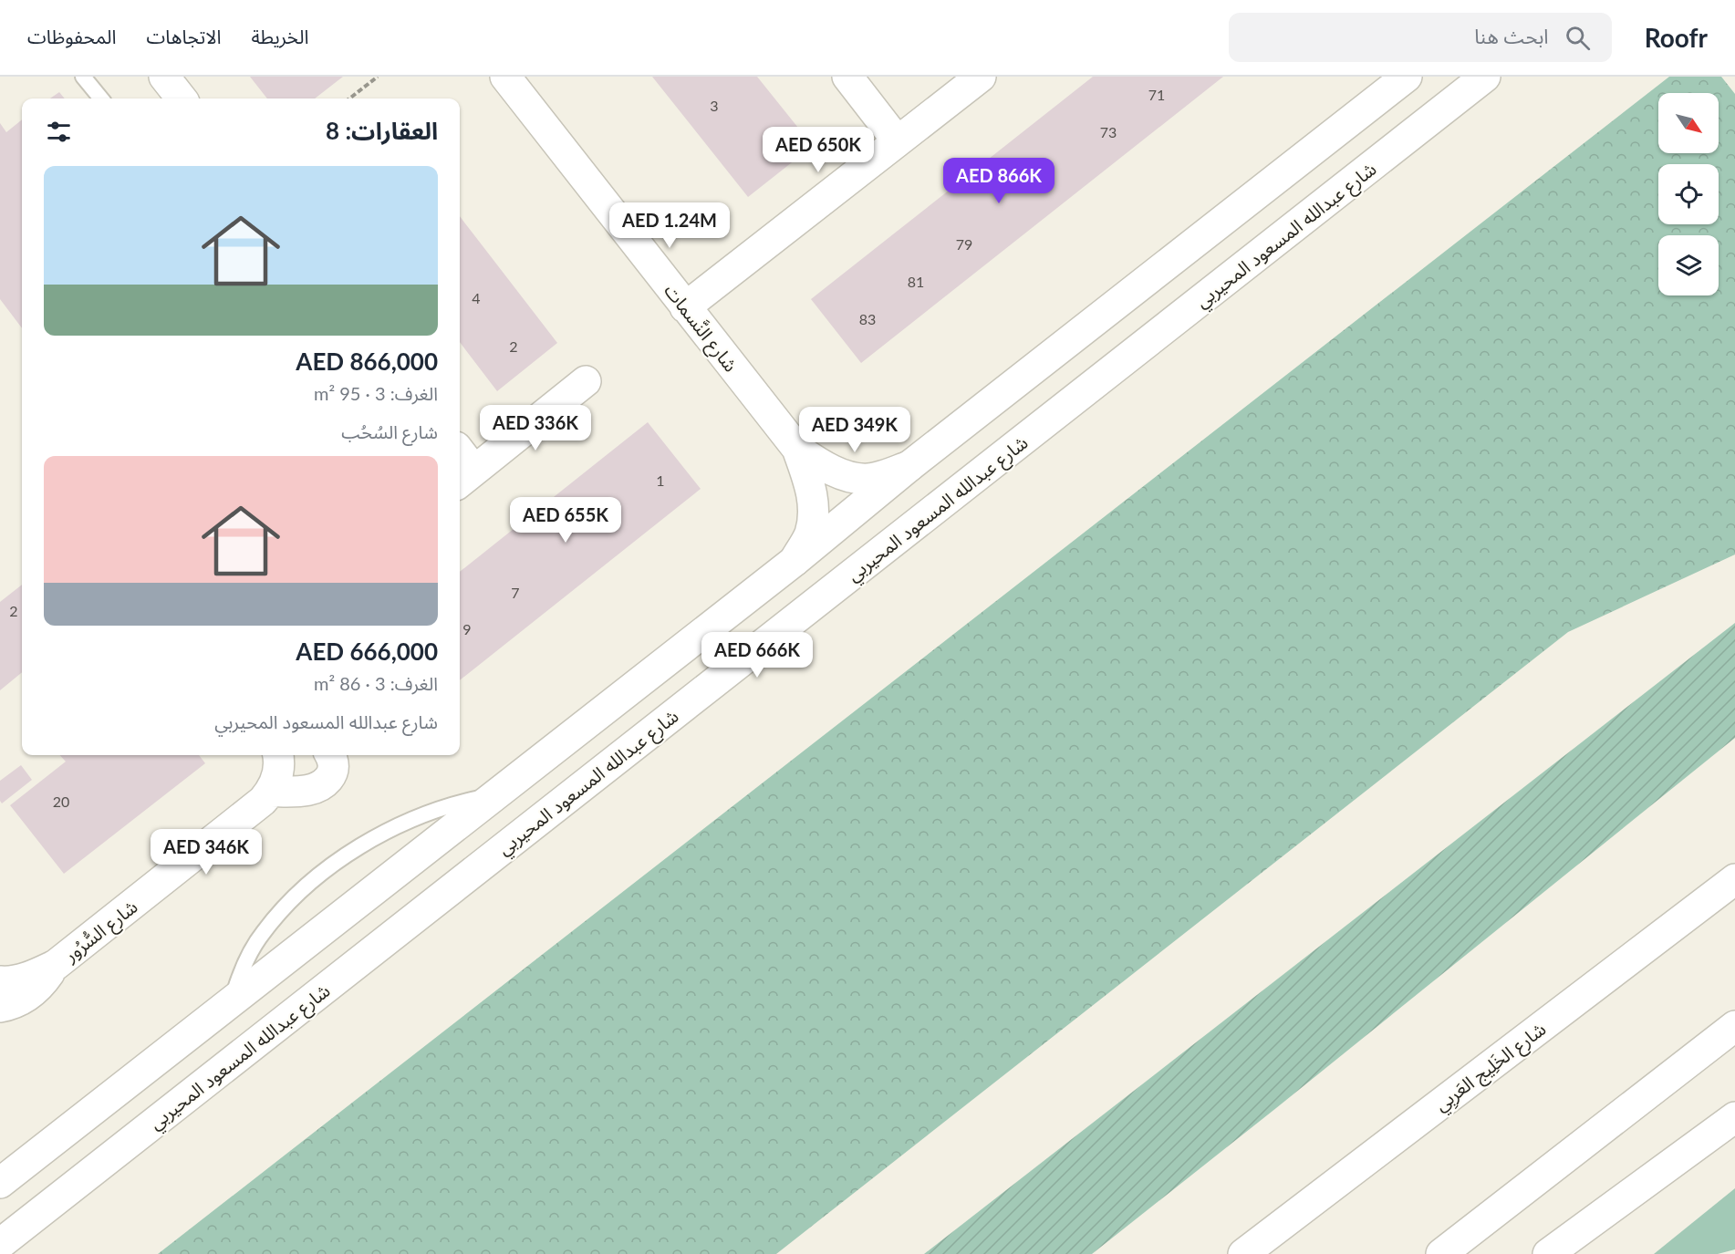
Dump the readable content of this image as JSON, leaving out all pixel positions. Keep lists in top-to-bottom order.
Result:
{
  "streets": {
    "main road": [
      "شارع عبدالله المسعود المحيربي",
      "شارع النَّسمات",
      "شارع السُّرُور",
      "شارع الخَلِيج العَربِي"
    ]
  },
  "house_numbers": [
    "71",
    "3",
    "73",
    "79",
    "81",
    "4",
    "83",
    "2",
    "1",
    "7",
    "2",
    "9",
    "20"
  ],
  "north": "bottom right",
  "page": {
    "header": "Roofr",
    "search": "ابحث هنا",
    "nav": ["الخريطة", "الاتجاهات", "المحفوظات"],
    "heading": "العقارات: 8",
    "price": [
      "AED 650K",
      "AED 866K",
      "AED 1.24M",
      "AED 336K",
      "AED 349K",
      "AED 655K",
      "AED 666K",
      "AED 346K"
    ],
    "list": [
      {
        "name": "AED 866,000",
        "note": "الغرف: 3 · 95 m² · شارع السُحُب"
      },
      {
        "name": "AED 666,000",
        "note": "الغرف: 3 · 86 m² · شارع عبدالله المسعود المحيربي"
      }
    ]
  }
}
